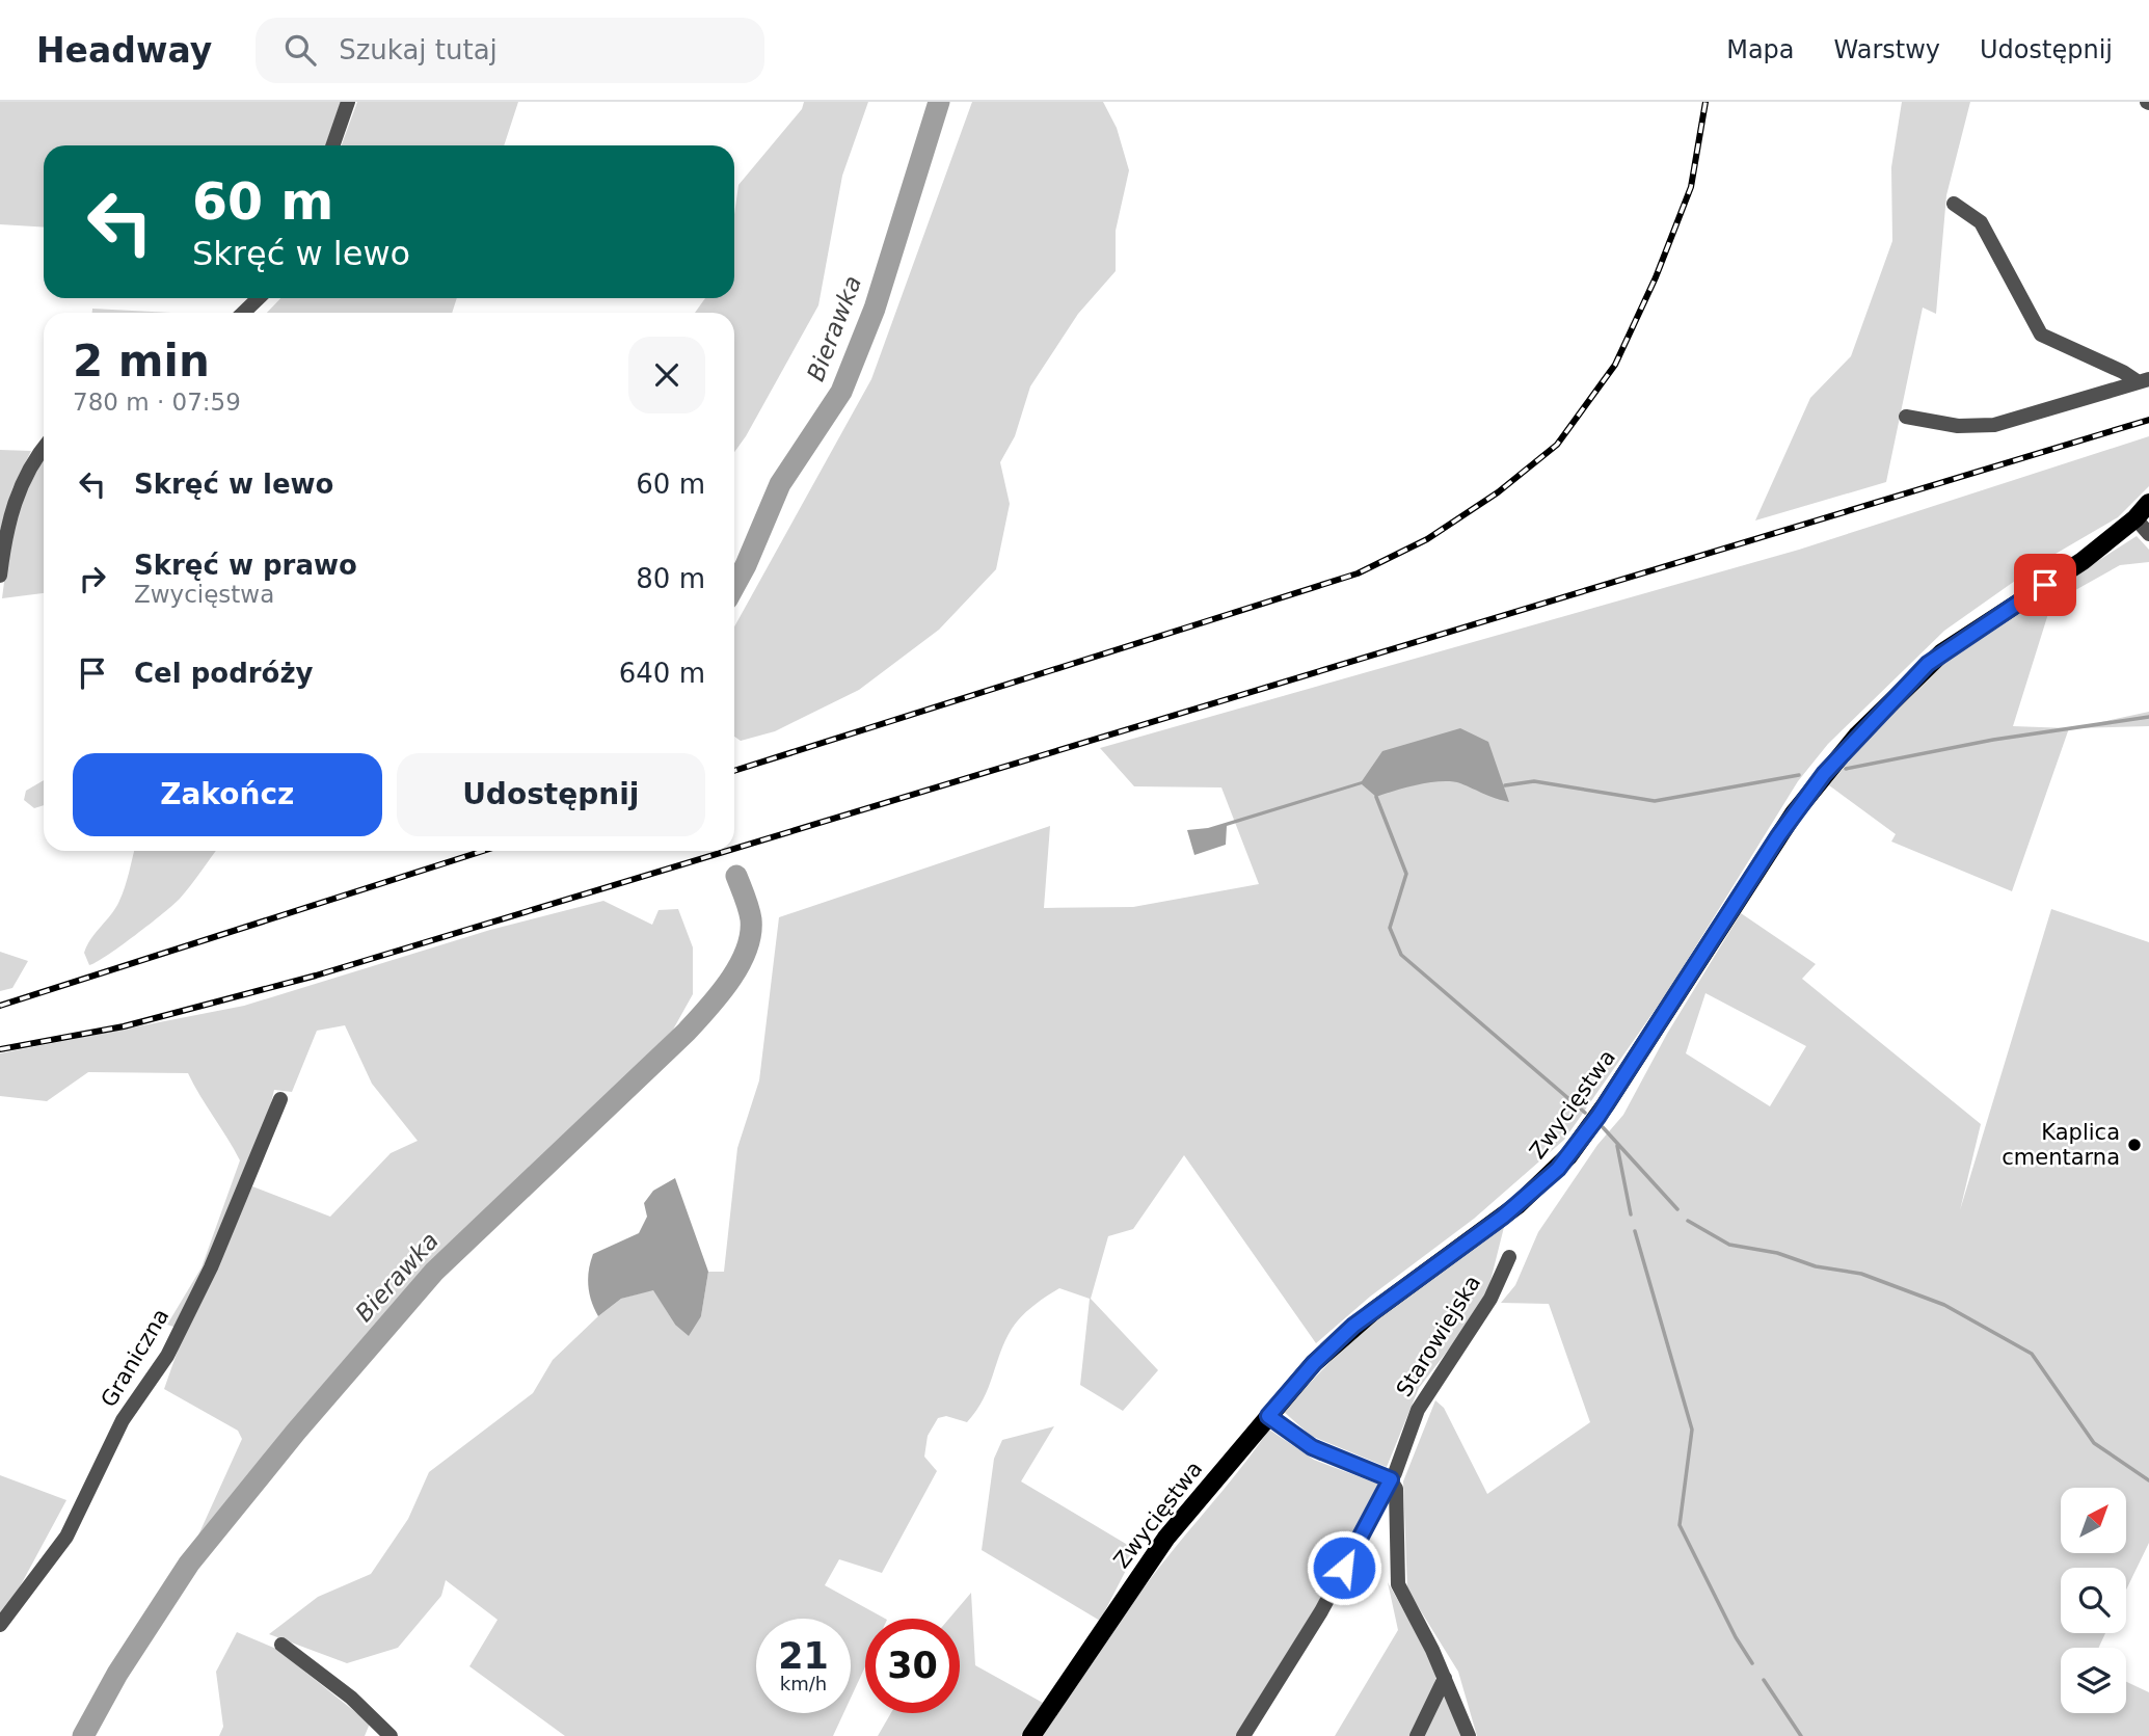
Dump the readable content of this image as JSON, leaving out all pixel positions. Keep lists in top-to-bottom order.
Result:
{
  "streets": {
    "main road": ["Zwycięstwa"],
    "street": ["Starowiejska", "Graniczna"]
  },
  "water": ["Bierawka"],
  "places": ["Kaplica cmentarna"],
  "north": "top right",
  "page": {
    "header": "Headway",
    "search": "Szukaj tutaj",
    "nav": ["Mapa", "Warstwy", "Udostępnij"],
    "turn": ["60 m", "Skręć w lewo"],
    "heading": ["2 min", "780 m · 07:59"],
    "list": [
      {
        "name": "Skręć w lewo",
        "value": "60 m"
      },
      {
        "name": "Skręć w prawo",
        "note": "Zwycięstwa",
        "value": "80 m"
      },
      {
        "name": "Cel podróży",
        "value": "640 m"
      }
    ],
    "buttons": ["Zakończ", "Udostępnij"],
    "speed": "21 km/h",
    "limit": "30"
  }
}
